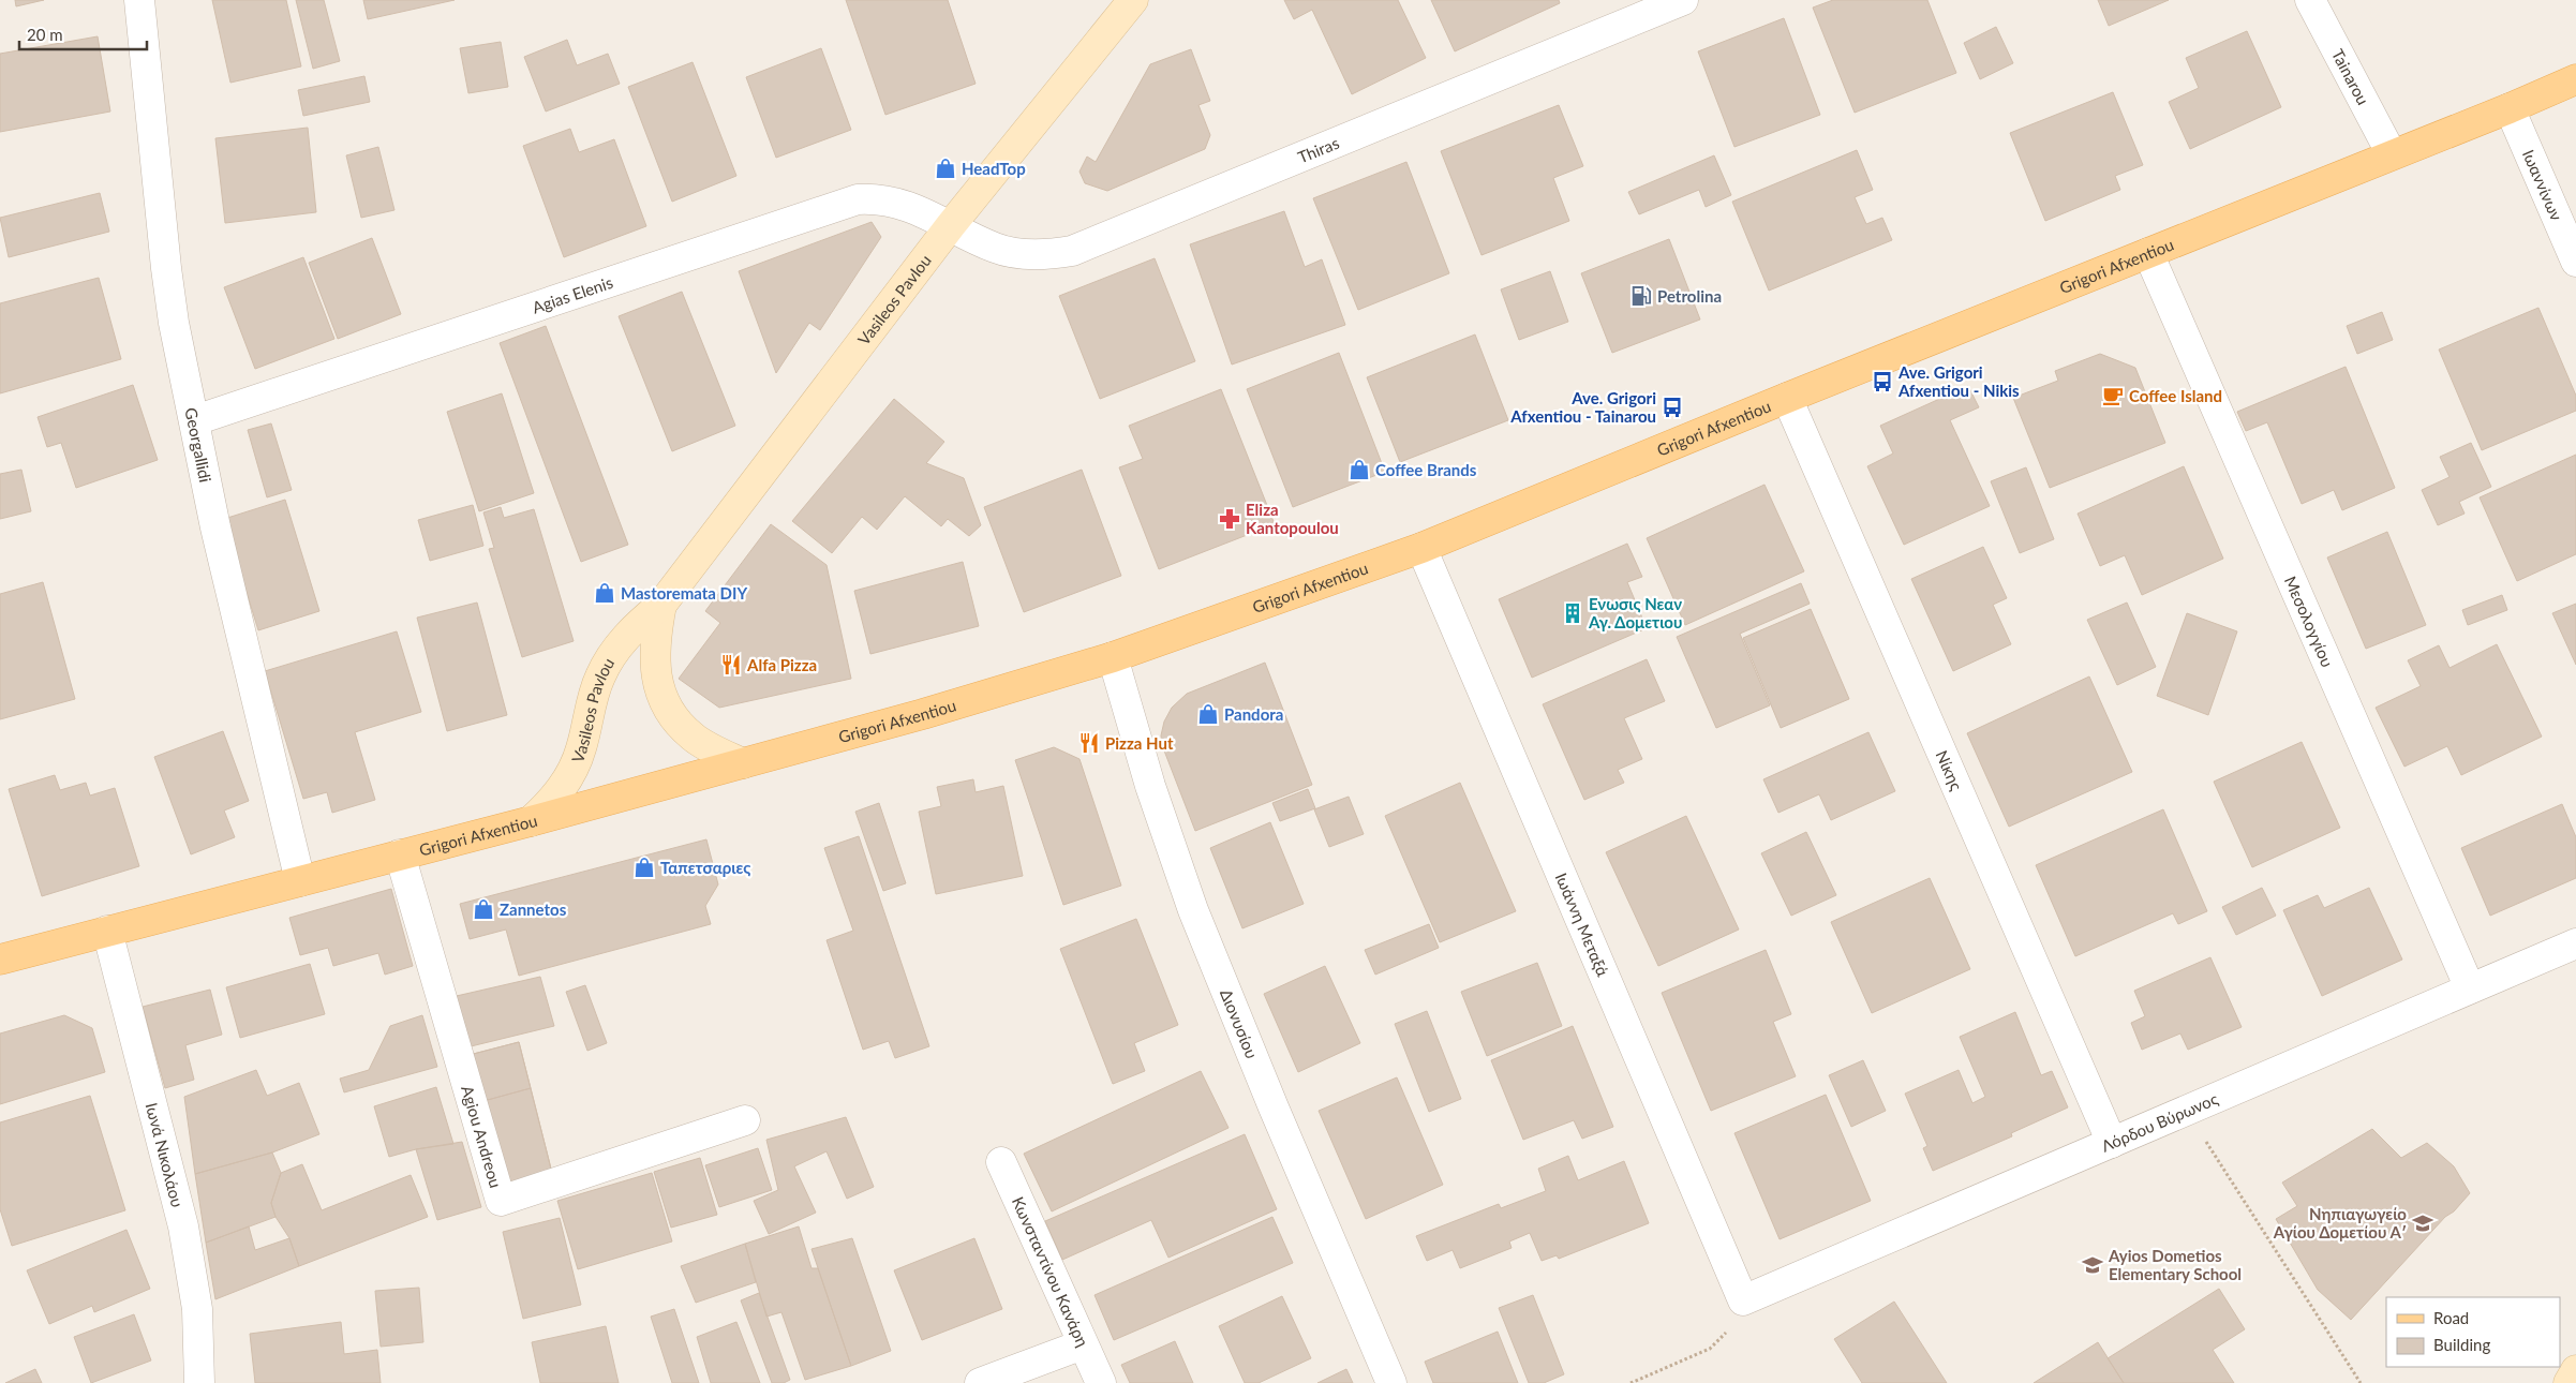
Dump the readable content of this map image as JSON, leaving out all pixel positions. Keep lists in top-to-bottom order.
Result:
{
  "streets": {
    "main road": ["Grigori Afxentiou"],
    "street": [
      "Tainarou",
      "Thiras",
      "Ιωαννίνων",
      "Agias Elenis",
      "Vasileos Pavlou",
      "Georgallidi",
      "Μεσολογγίου",
      "Νίκης",
      "Ιωάννη Μεταξά",
      "Διονυσίου",
      "Λόρδου Βύρωνος",
      "Agiou Andreou",
      "Ιωνά Νικολάου",
      "Κωνσταντίνου Κανάρη"
    ]
  },
  "crossings": [
    ["Tainarou", "Grigori Afxentiou"],
    ["Thiras", "Agias Elenis"],
    ["Thiras", "Vasileos Pavlou"],
    ["Ιωαννίνων", "Grigori Afxentiou"],
    ["Grigori Afxentiou", "Vasileos Pavlou"],
    ["Grigori Afxentiou", "Georgallidi"],
    ["Grigori Afxentiou", "Μεσολογγίου"],
    ["Grigori Afxentiou", "Νίκης"],
    ["Grigori Afxentiou", "Ιωάννη Μεταξά"],
    ["Grigori Afxentiou", "Διονυσίου"],
    ["Grigori Afxentiou", "Agiou Andreou"],
    ["Grigori Afxentiou", "Ιωνά Νικολάου"],
    ["Agias Elenis", "Vasileos Pavlou"],
    ["Agias Elenis", "Georgallidi"],
    ["Μεσολογγίου", "Λόρδου Βύρωνος"],
    ["Νίκης", "Λόρδου Βύρωνος"],
    ["Ιωάννη Μεταξά", "Λόρδου Βύρωνος"]
  ],
  "places": {
    "shop": [
      "HeadTop",
      "Coffee Brands",
      "Mastoremata DIY",
      "Pandora",
      "Ταπετσαριες",
      "Zannetos"
    ],
    "fuel station": ["Petrolina"],
    "bus stop": ["Ave. Grigori Afxentiou - Nikis", "Ave. Grigori Afxentiou - Tainarou"],
    "cafe": ["Coffee Island"],
    "pharmacy": ["Eliza Kantopoulou"],
    "building": ["Ενωσις Νεαν Αγ. Δομετιου"],
    "restaurant": ["Alfa Pizza", "Pizza Hut"],
    "school or university": ["Νηπιαγωγείο Αγίου Δομετίου Αʹ", "Ayios Dometios Elementary School"]
  },
  "legend": ["Road", "Building"],
  "scale_bar": "20 m"
}
